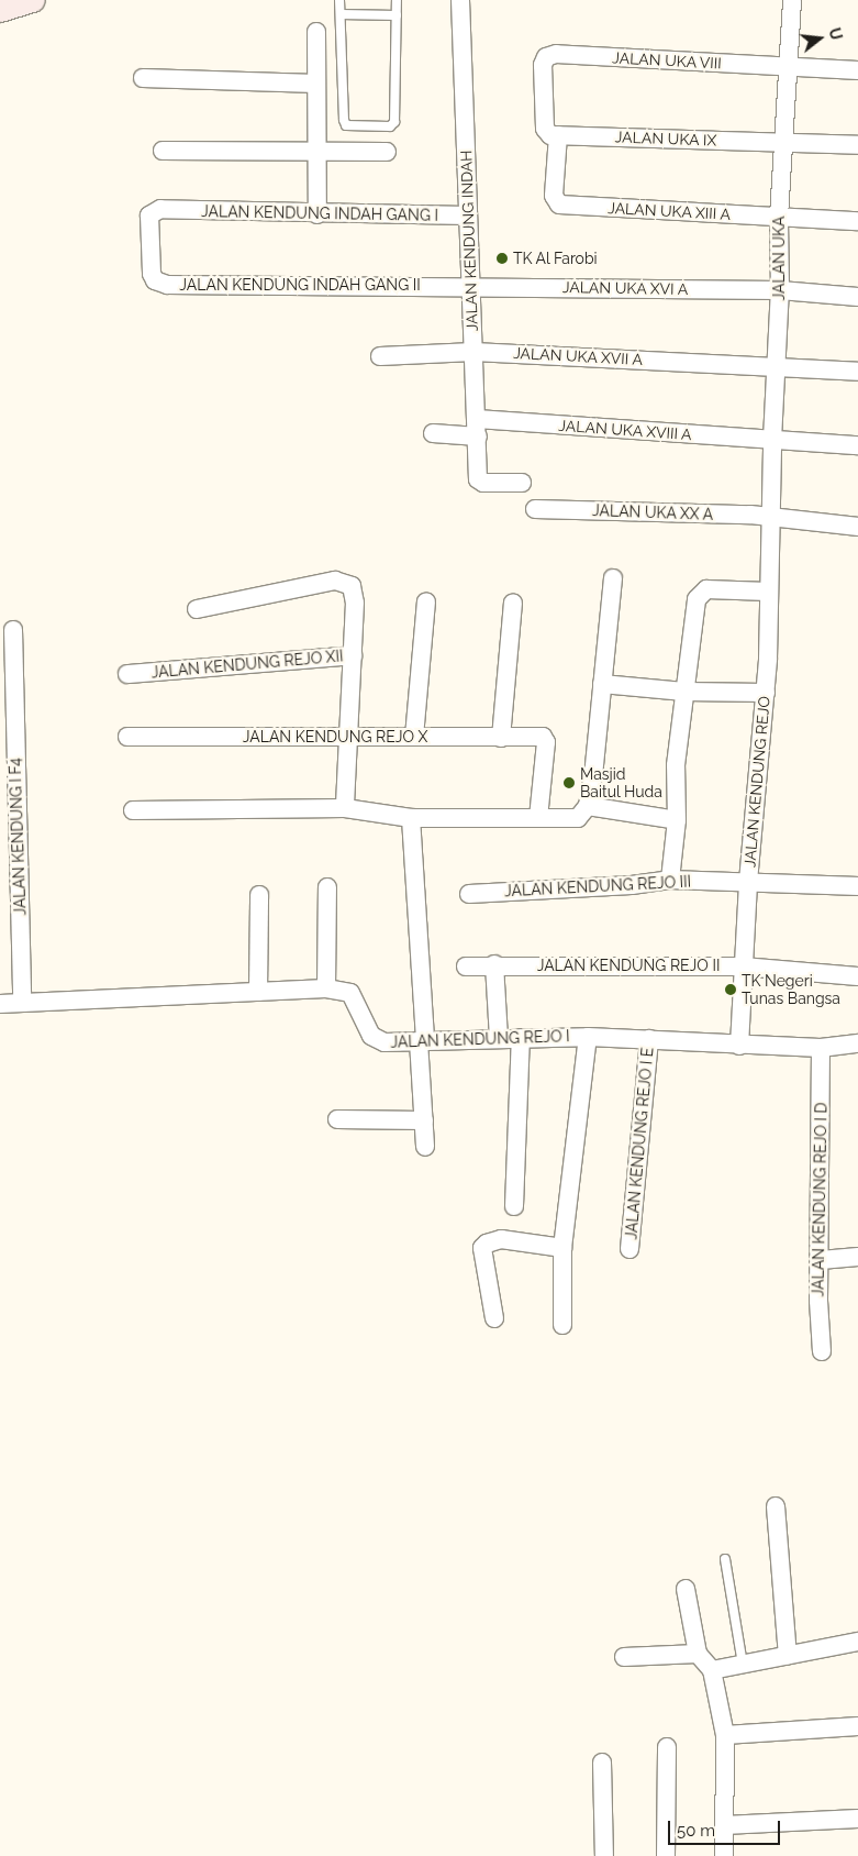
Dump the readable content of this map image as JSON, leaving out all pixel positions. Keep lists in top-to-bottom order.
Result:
{
  "streets": {
    "street": [
      "JALAN UKA VIII",
      "JALAN UKA IX",
      "JALAN UKA XIII A",
      "JALAN KENDUNG INDAH GANG I",
      "JALAN KENDUNG INDAH",
      "JALAN UKA",
      "JALAN KENDUNG INDAH GANG II",
      "JALAN UKA XVI A",
      "JALAN UKA XVII A",
      "JALAN UKA XVIII A",
      "JALAN UKA XX A",
      "JALAN KENDUNG REJO XII",
      "JALAN KENDUNG REJO X",
      "JALAN KENDUNG REJO",
      "JALAN KENDUNG I F4",
      "JALAN KENDUNG REJO III",
      "JALAN KENDUNG REJO II",
      "JALAN KENDUNG REJO I",
      "JALAN KENDUNG REJO I E",
      "JALAN KENDUNG REJO I D"
    ]
  },
  "crossings": [
    ["JALAN UKA VIII", "JALAN UKA IX"],
    ["JALAN UKA VIII", "JALAN UKA XIII A"],
    ["JALAN UKA VIII", "JALAN UKA"],
    ["JALAN UKA IX", "JALAN UKA XIII A"],
    ["JALAN UKA IX", "JALAN UKA"],
    ["JALAN UKA XIII A", "JALAN UKA"],
    ["JALAN KENDUNG INDAH GANG I", "JALAN KENDUNG INDAH"],
    ["JALAN KENDUNG INDAH GANG I", "JALAN KENDUNG INDAH GANG II"],
    ["JALAN KENDUNG INDAH", "JALAN KENDUNG INDAH GANG II"],
    ["JALAN KENDUNG INDAH", "JALAN UKA XVI A"],
    ["JALAN KENDUNG INDAH", "JALAN UKA XVII A"],
    ["JALAN KENDUNG INDAH", "JALAN UKA XVIII A"],
    ["JALAN UKA", "JALAN UKA XVI A"],
    ["JALAN UKA", "JALAN UKA XVII A"],
    ["JALAN UKA", "JALAN UKA XVIII A"],
    ["JALAN UKA", "JALAN UKA XX A"],
    ["JALAN UKA", "JALAN KENDUNG REJO"],
    ["JALAN KENDUNG INDAH GANG II", "JALAN UKA XVI A"],
    ["JALAN UKA XX A", "JALAN KENDUNG REJO"],
    ["JALAN KENDUNG REJO XII", "JALAN KENDUNG REJO X"],
    ["JALAN KENDUNG REJO", "JALAN KENDUNG REJO III"],
    ["JALAN KENDUNG REJO", "JALAN KENDUNG REJO II"],
    ["JALAN KENDUNG REJO", "JALAN KENDUNG REJO I"],
    ["JALAN KENDUNG I F4", "JALAN KENDUNG REJO I"],
    ["JALAN KENDUNG REJO I", "JALAN KENDUNG REJO I E"],
    ["JALAN KENDUNG REJO I", "JALAN KENDUNG REJO I D"]
  ],
  "places": ["TK Al Farobi", "Masjid Baitul Huda", "TK Negeri Tunas Bangsa"],
  "scale_bar": "50 m",
  "north": "right"
}
